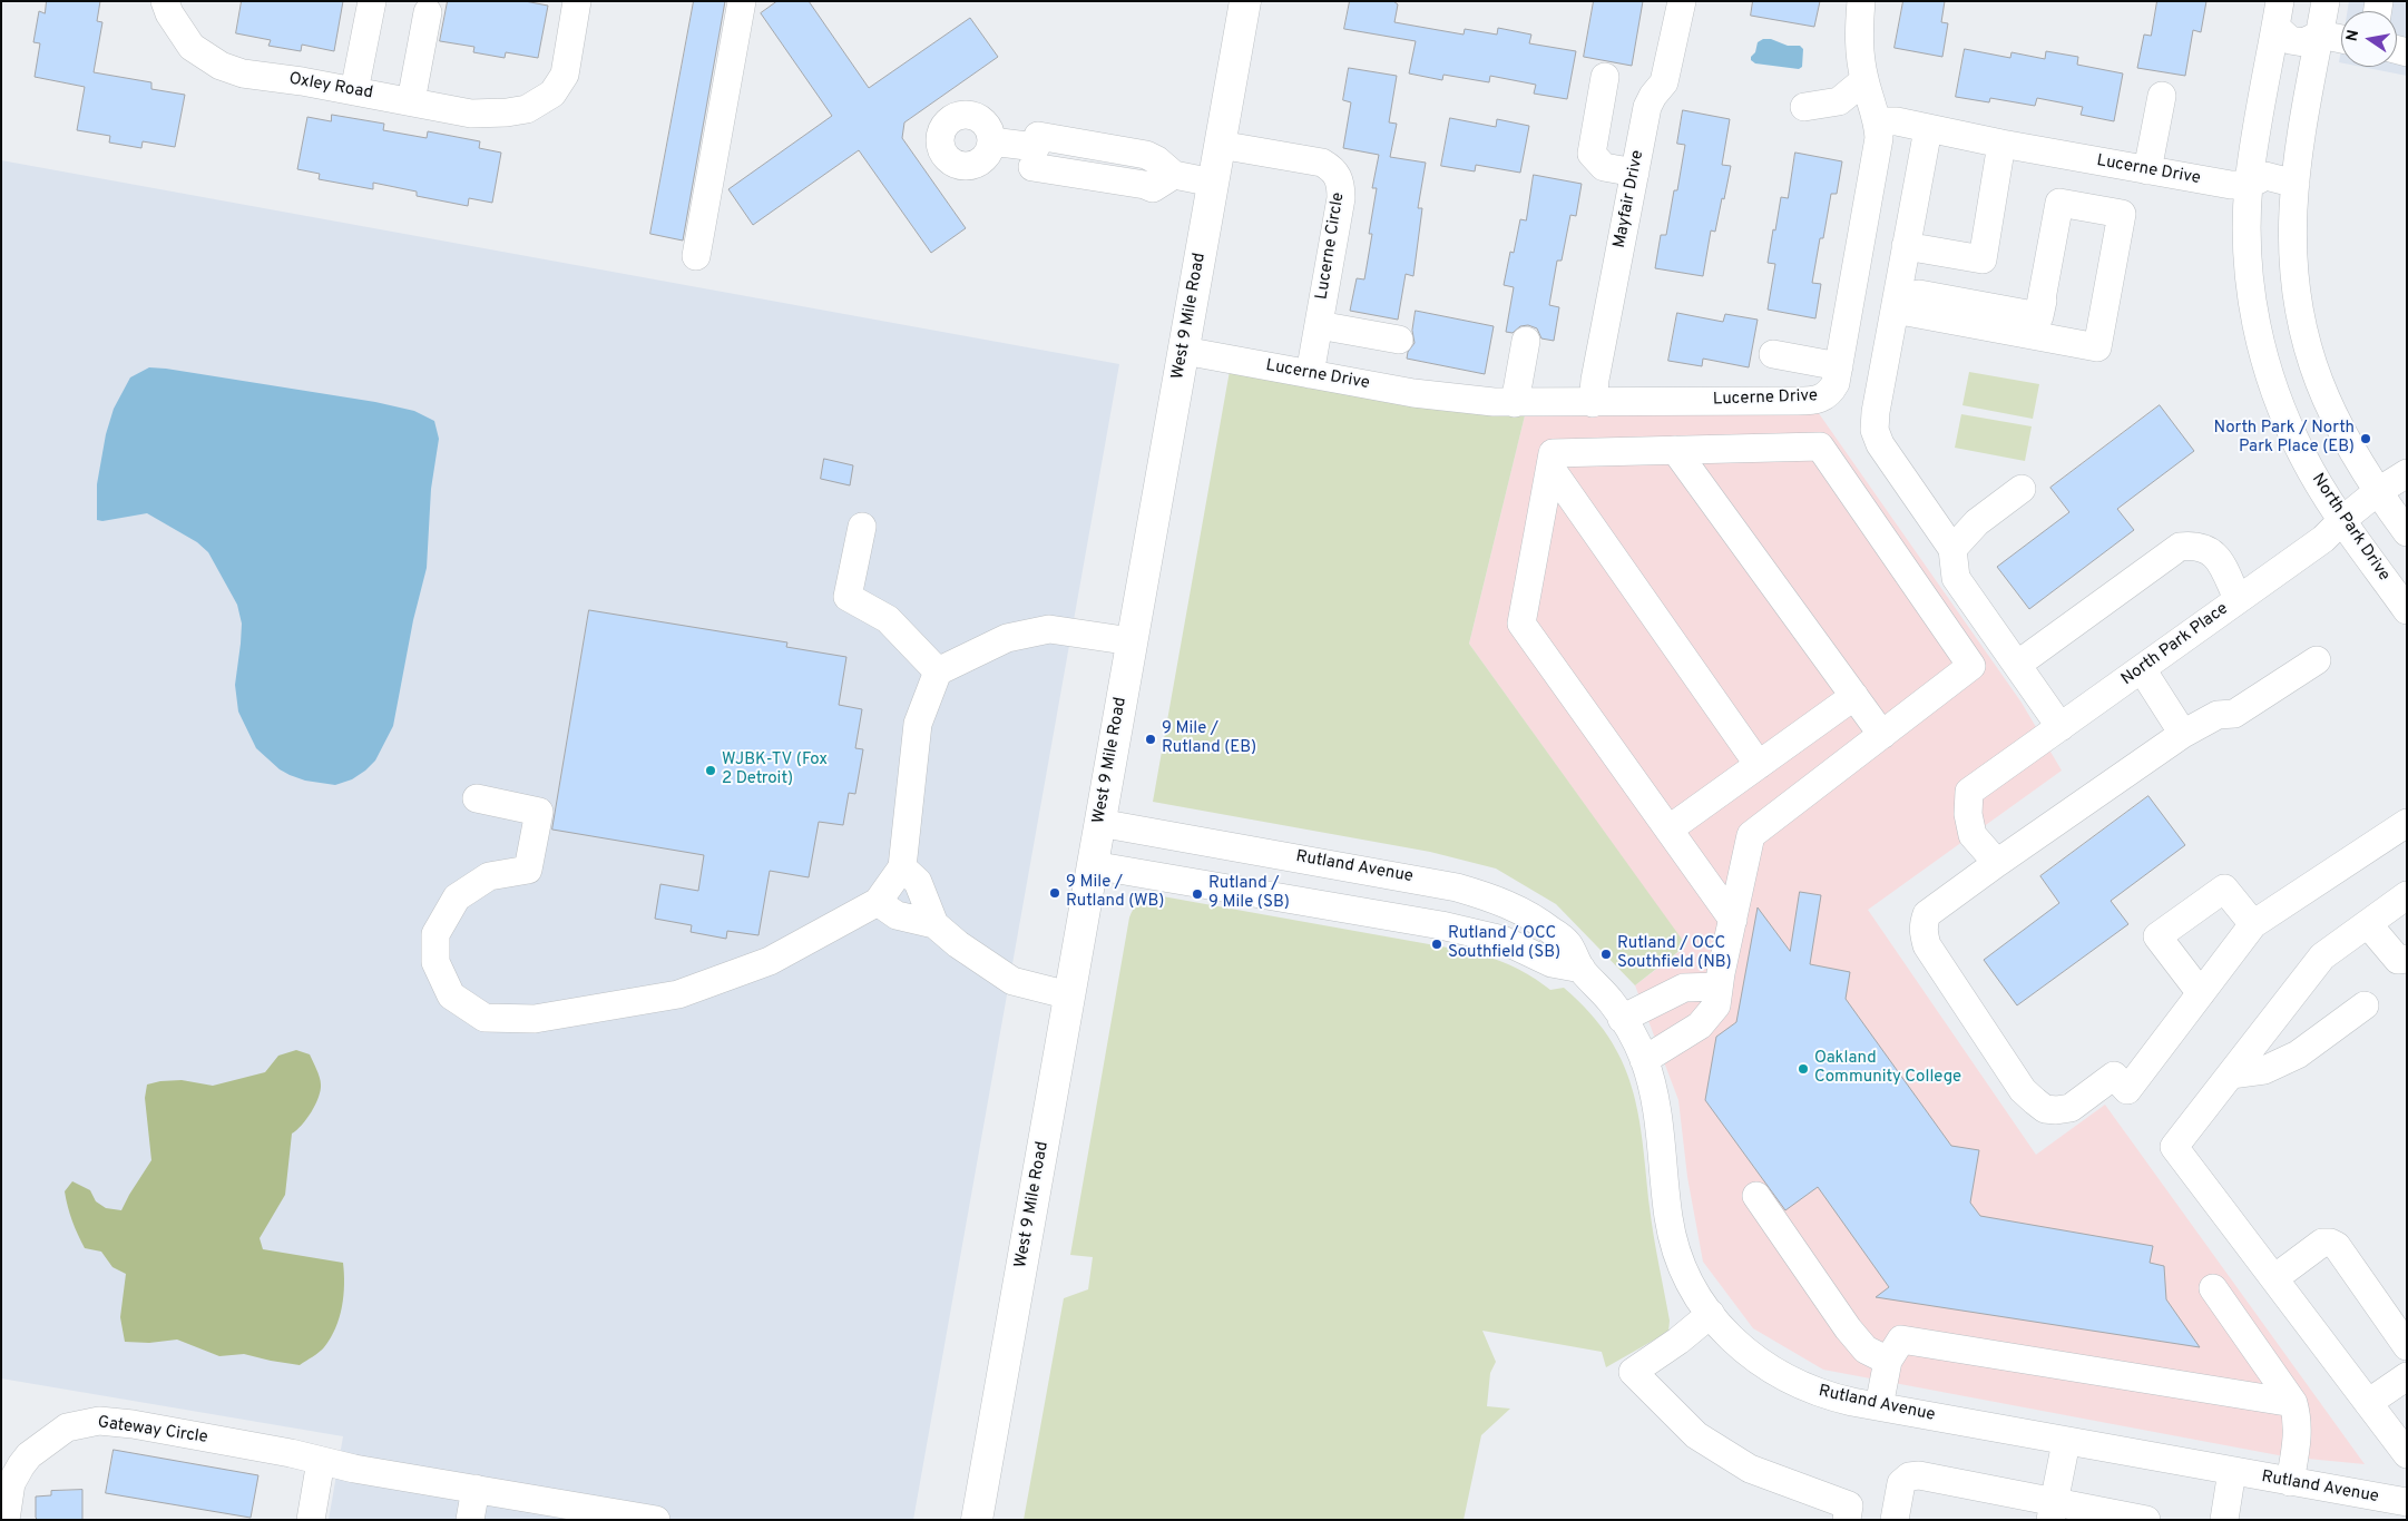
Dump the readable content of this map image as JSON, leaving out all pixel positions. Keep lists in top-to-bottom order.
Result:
{
  "streets": {
    "main road": ["West 9 Mile Road"],
    "street": [
      "Oxley Road",
      "Lucerne Drive",
      "Mayfair Drive",
      "Lucerne Circle",
      "North Park Drive",
      "North Park Place",
      "Rutland Avenue",
      "Gateway Circle"
    ]
  },
  "crossings": [
    ["Lucerne Drive", "Mayfair Drive"],
    ["Lucerne Drive", "Lucerne Circle"],
    ["Lucerne Drive", "West 9 Mile Road"],
    ["Lucerne Drive", "North Park Drive"],
    ["Lucerne Circle", "West 9 Mile Road"],
    ["West 9 Mile Road", "Rutland Avenue"],
    ["North Park Drive", "North Park Place"]
  ],
  "places": [
    "North Park / North Park Place (EB)",
    "9 Mile / Rutland (EB)",
    "WJBK-TV (Fox 2 Detroit)",
    "9 Mile / Rutland (WB)",
    "Rutland / 9 Mile (SB)",
    "Rutland / OCC Southfield (SB)",
    "Rutland / OCC Southfield (NB)",
    "Oakland Community College"
  ],
  "north": "left"
}
